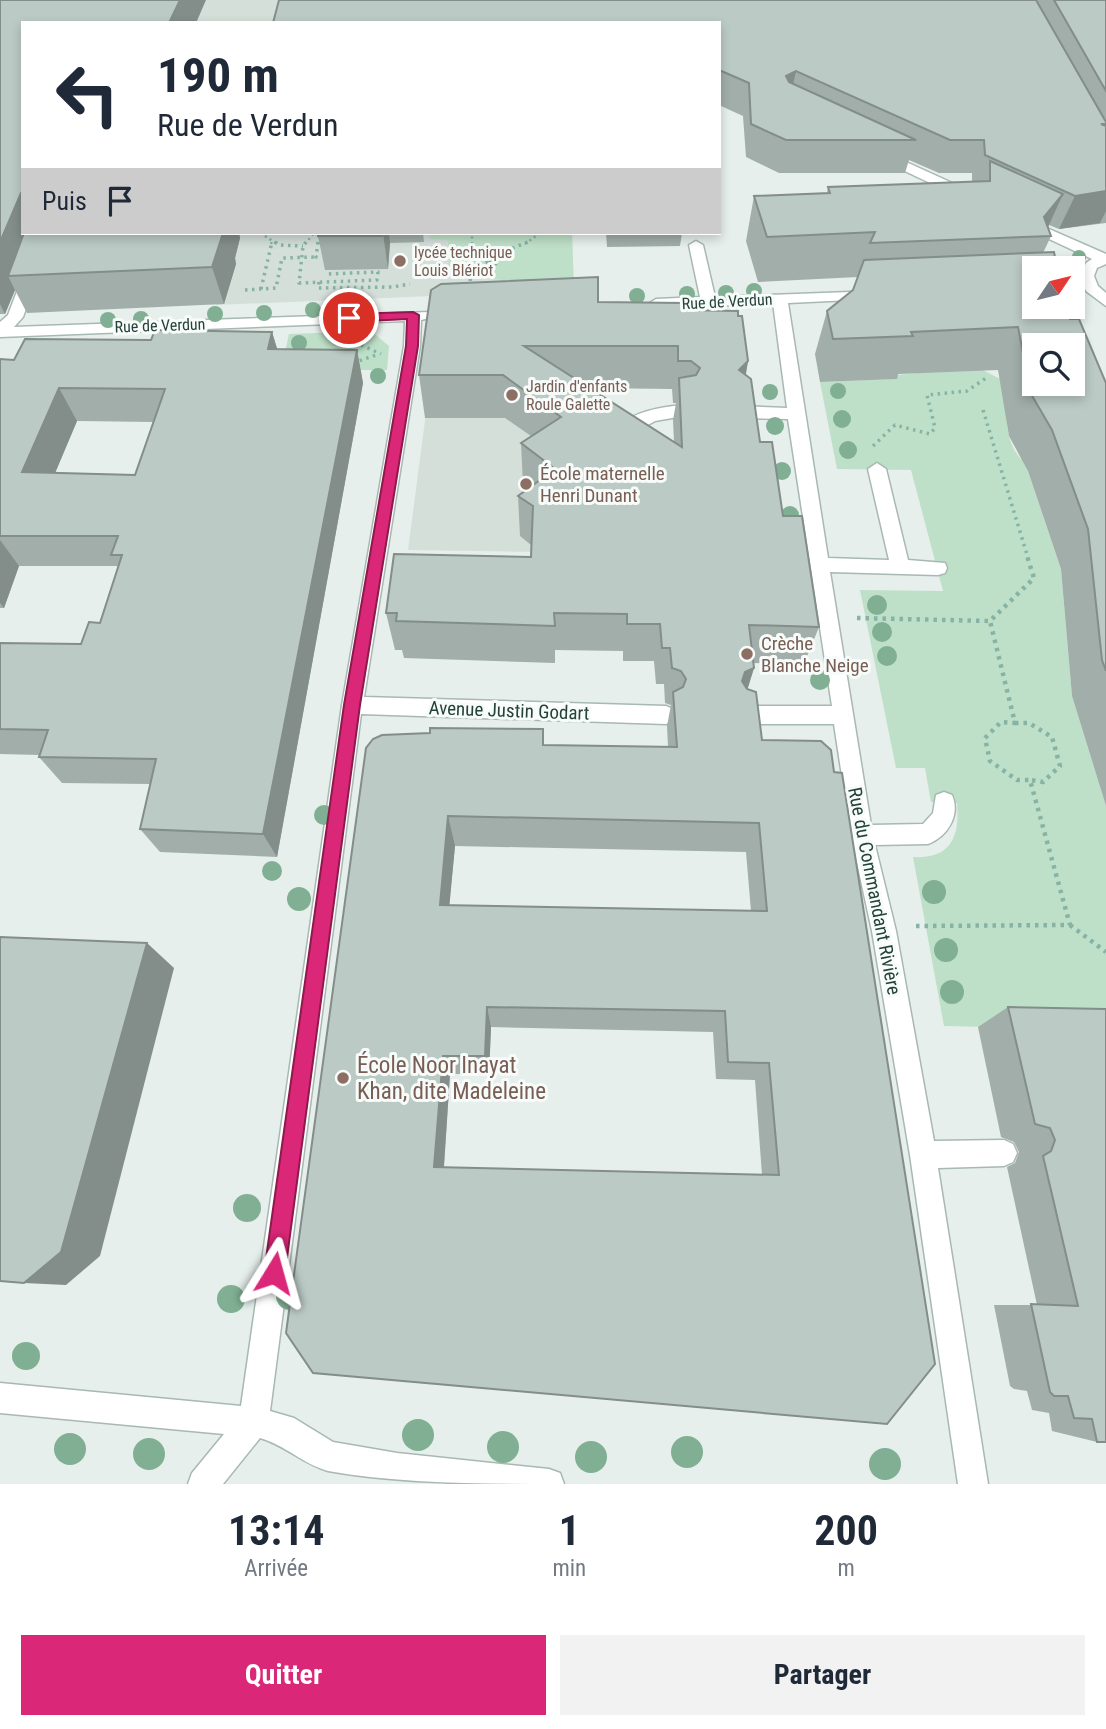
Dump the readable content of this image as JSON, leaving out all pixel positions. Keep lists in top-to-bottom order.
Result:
{
  "streets": {
    "street": ["Rue de Verdun", "Avenue Justin Godart", "Rue du Commandant Rivière"]
  },
  "crossings": [
    ["Rue de Verdun", "Rue du Commandant Rivière"]
  ],
  "places": [
    "lycée technique Louis Blériot",
    "Jardin d'enfants Roule Galette",
    "École maternelle Henri Dunant",
    "Crèche Blanche Neige",
    "École Noor Inayat Khan, dite Madeleine"
  ],
  "north": "top right",
  "page": {
    "turn": ["190 m", "Rue de Verdun"],
    "then": "Puis",
    "eta": [
      "13:14",
      "Arrivée",
      "1",
      "min",
      "200",
      "m"
    ],
    "buttons": ["Quitter", "Partager"]
  }
}
